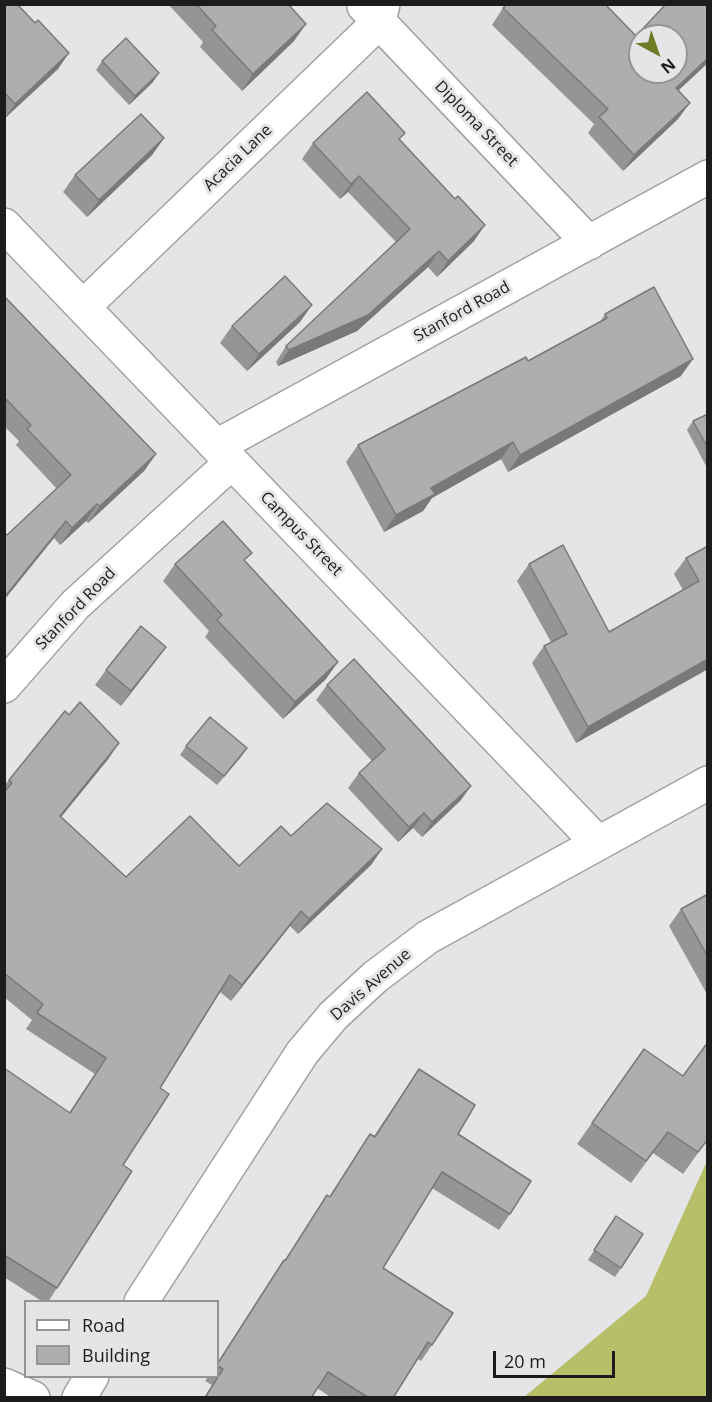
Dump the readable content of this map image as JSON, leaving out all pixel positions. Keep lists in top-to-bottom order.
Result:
{
  "streets": {
    "street": [
      "Diploma Street",
      "Acacia Lane",
      "Stanford Road",
      "Campus Street",
      "Davis Avenue"
    ]
  },
  "crossings": [
    ["Diploma Street", "Acacia Lane"],
    ["Diploma Street", "Stanford Road"],
    ["Acacia Lane", "Campus Street"],
    ["Stanford Road", "Campus Street"],
    ["Campus Street", "Davis Avenue"]
  ],
  "legend": ["Road", "Building"],
  "scale_bar": "20 m",
  "north": "bottom right"
}
